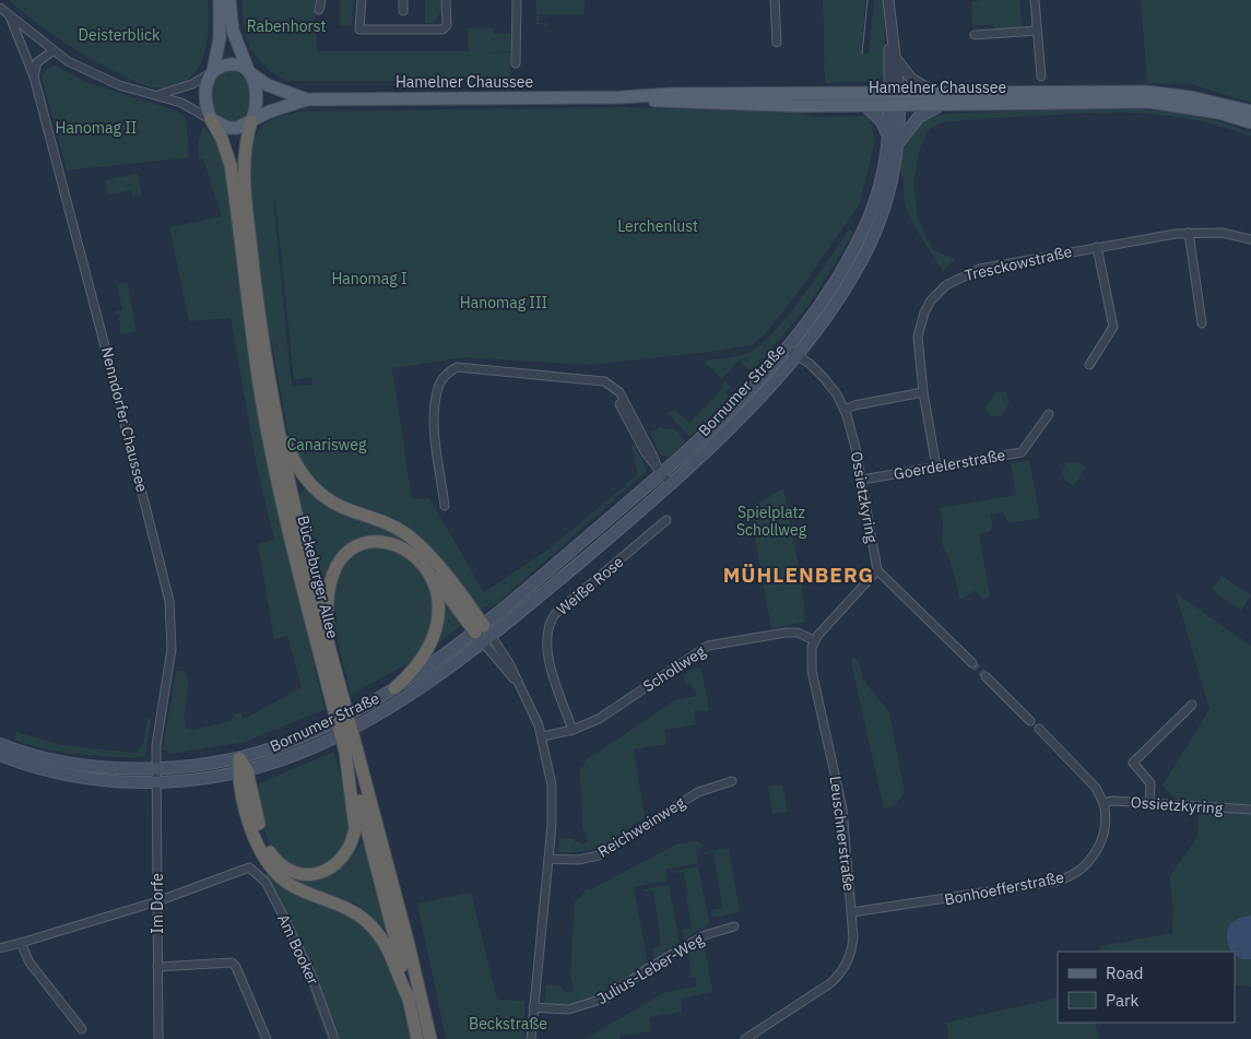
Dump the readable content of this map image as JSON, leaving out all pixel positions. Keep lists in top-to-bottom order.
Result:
{
  "streets": {
    "highway": ["Bückeburger Allee"],
    "main road": ["Hamelner Chaussee", "Bornumer Straße"],
    "street": [
      "Tresckowstraße",
      "Nenndorfer Chaussee",
      "Goerdelerstraße",
      "Ossietzkyring",
      "Weiße Rose",
      "Schollweg",
      "Reichweinweg",
      "Leuschnerstraße",
      "Bonhoefferstraße",
      "Im Dorfe",
      "Am Booker",
      "Julius-Leber-Weg"
    ]
  },
  "crossings": [
    ["Hamelner Chaussee", "Bornumer Straße"],
    ["Hamelner Chaussee", "Bückeburger Allee"],
    ["Tresckowstraße", "Goerdelerstraße"],
    ["Bornumer Straße", "Nenndorfer Chaussee"],
    ["Bornumer Straße", "Ossietzkyring"],
    ["Bornumer Straße", "Im Dorfe"],
    ["Nenndorfer Chaussee", "Im Dorfe"],
    ["Goerdelerstraße", "Ossietzkyring"],
    ["Ossietzkyring", "Bonhoefferstraße"],
    ["Weiße Rose", "Schollweg"],
    ["Schollweg", "Leuschnerstraße"],
    ["Leuschnerstraße", "Bonhoefferstraße"],
    ["Im Dorfe", "Am Booker"]
  ],
  "districts": ["MÜHLENBERG"],
  "parks": [
    "Rabenhorst",
    "Deisterblick",
    "Hanomag II",
    "Lerchenlust",
    "Hanomag I",
    "Hanomag III",
    "Canarisweg",
    "Spielplatz Schollweg",
    "Beckstraße"
  ],
  "legend": ["Road", "Park"]
}
